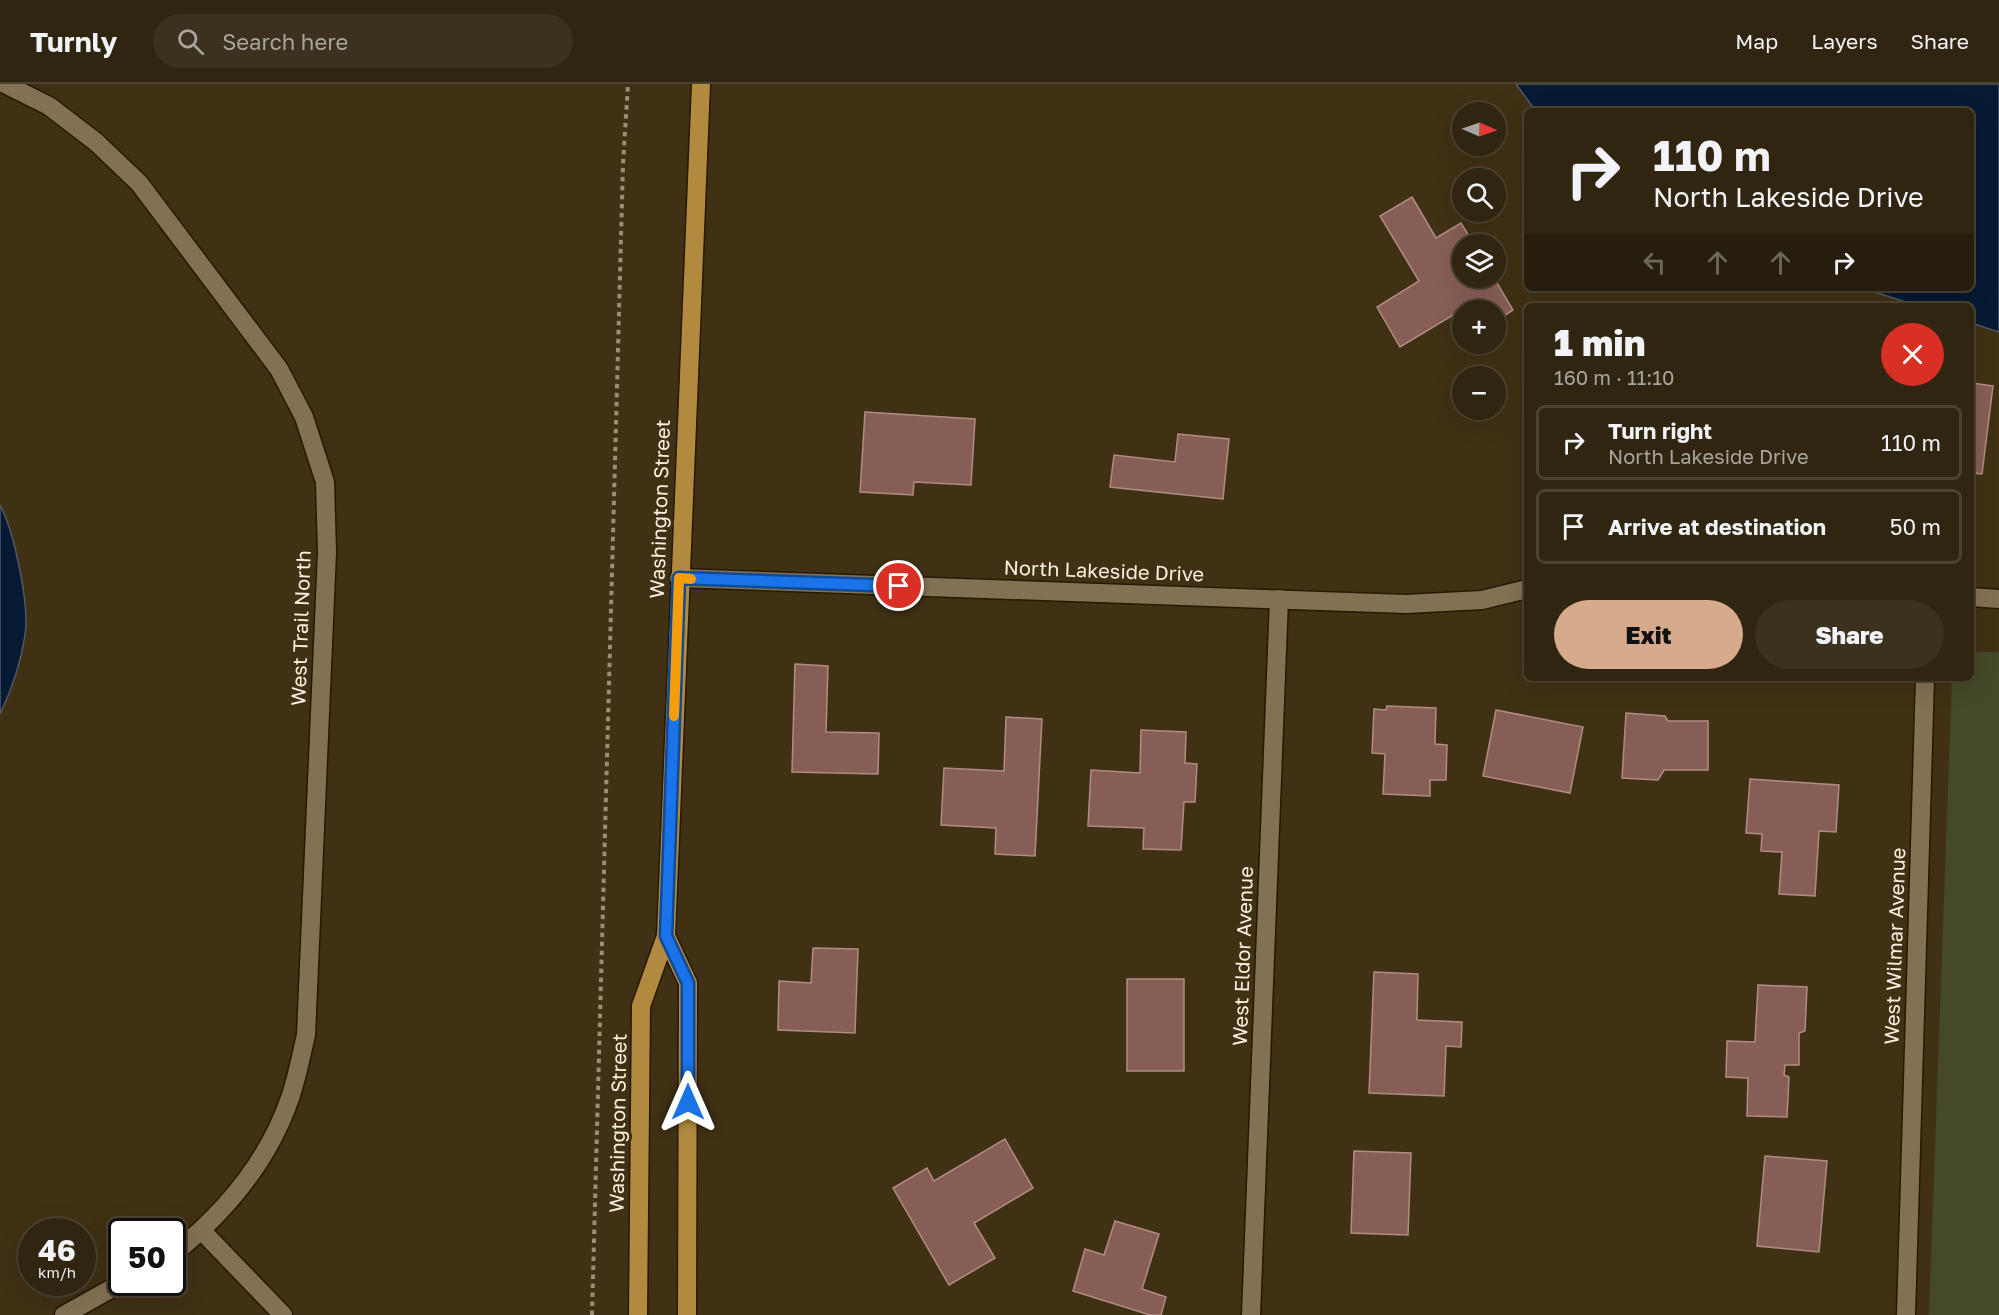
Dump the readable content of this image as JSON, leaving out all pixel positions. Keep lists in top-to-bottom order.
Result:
{
  "streets": {
    "main road": ["Washington Street"],
    "street": [
      "North Lakeside Drive",
      "West Trail North",
      "West Wilmar Avenue",
      "West Eldor Avenue"
    ]
  },
  "crossings": [
    ["Washington Street", "North Lakeside Drive"],
    ["North Lakeside Drive", "West Eldor Avenue"]
  ],
  "north": "right",
  "page": {
    "header": "Turnly",
    "search": "Search here",
    "nav": ["Map", "Layers", "Share"],
    "map_buttons": ["+", "−"],
    "turn": ["110 m", "North Lakeside Drive"],
    "heading": ["1 min", "160 m · 11:10"],
    "list": [
      {
        "name": "Turn right",
        "note": "North Lakeside Drive",
        "value": "110 m"
      },
      {
        "name": "Arrive at destination",
        "value": "50 m"
      }
    ],
    "buttons": ["Exit", "Share"],
    "speed": "46 km/h",
    "limit": "50"
  }
}
